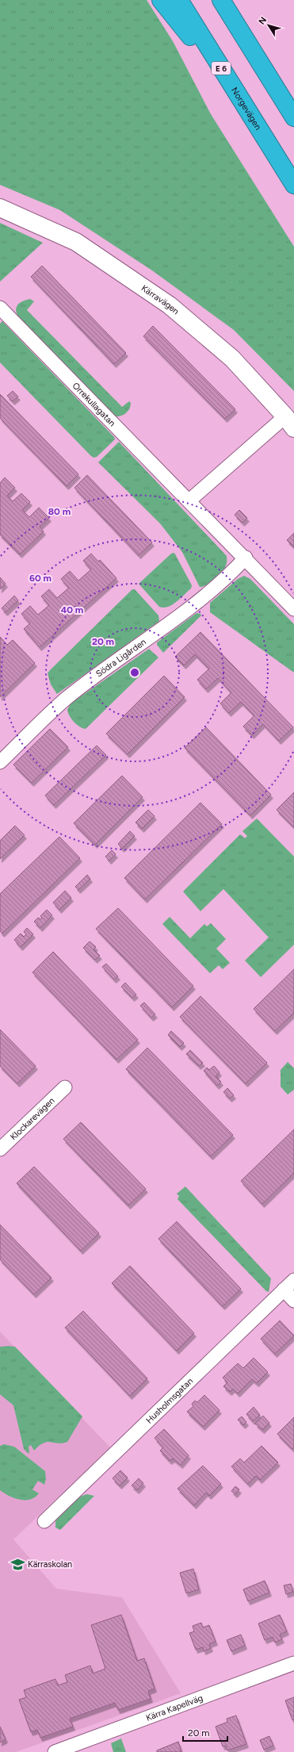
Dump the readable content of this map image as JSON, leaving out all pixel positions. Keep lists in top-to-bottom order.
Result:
{
  "streets": {
    "highway": ["E 6", "Norgevägen"],
    "street": [
      "Kärravägen",
      "Orrekullagatan",
      "Södra Ligården",
      "Klockarevägen",
      "Husholmsgatan",
      "Kärra Kapellväg"
    ]
  },
  "crossings": [
    ["Orrekullagatan", "Södra Ligården"]
  ],
  "places": {
    "school or university": ["Kärraskolan"]
  },
  "scale_bar": "20 m",
  "north": "top left",
  "rings": [
    "80 m",
    "60 m",
    "40 m",
    "20 m"
  ]
}
